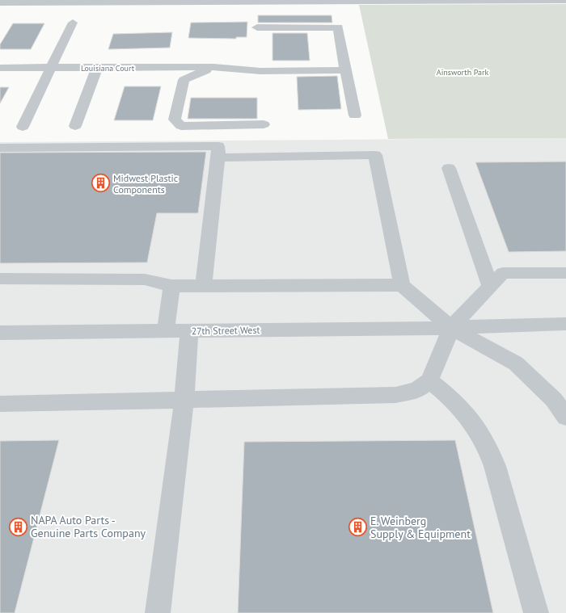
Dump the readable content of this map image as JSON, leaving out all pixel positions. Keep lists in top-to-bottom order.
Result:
{
  "streets": {
    "street": ["Louisiana Court", "27th Street West"]
  },
  "parks": ["Ainsworth Park"],
  "places": {
    "building": ["Midwest Plastic Components", "NAPA Auto Parts - Genuine Parts Company", "E. Weinberg Supply & Equipment"]
  }
}
